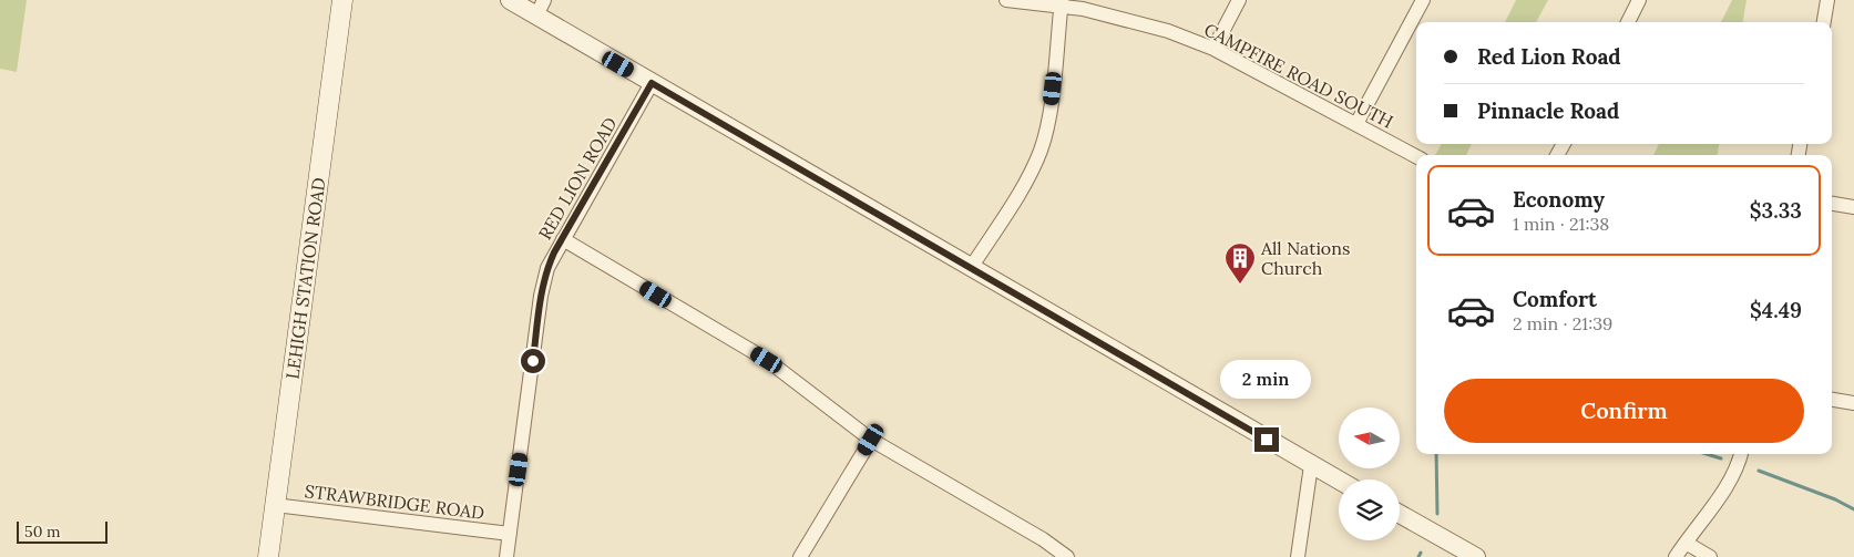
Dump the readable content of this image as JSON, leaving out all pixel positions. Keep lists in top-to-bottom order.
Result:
{
  "streets": {
    "main road": ["LEHIGH STATION ROAD"],
    "street": ["CAMPFIRE ROAD SOUTH", "RED LION ROAD", "STRAWBRIDGE ROAD"]
  },
  "crossings": [
    ["RED LION ROAD", "STRAWBRIDGE ROAD"],
    ["LEHIGH STATION ROAD", "STRAWBRIDGE ROAD"]
  ],
  "places": {
    "building": ["All Nations Church"]
  },
  "scale_bar": "50 m",
  "north": "left",
  "page": {
    "banner": ["Red Lion Road", "Pinnacle Road"],
    "list": [
      {
        "name": "Economy",
        "note": "1 min · 21:38",
        "value": "$3.33"
      },
      {
        "name": "Comfort",
        "note": "2 min · 21:39",
        "value": "$4.49"
      }
    ],
    "bubble": "2 min",
    "buttons": "Confirm",
    "scale": "50 m"
  }
}
